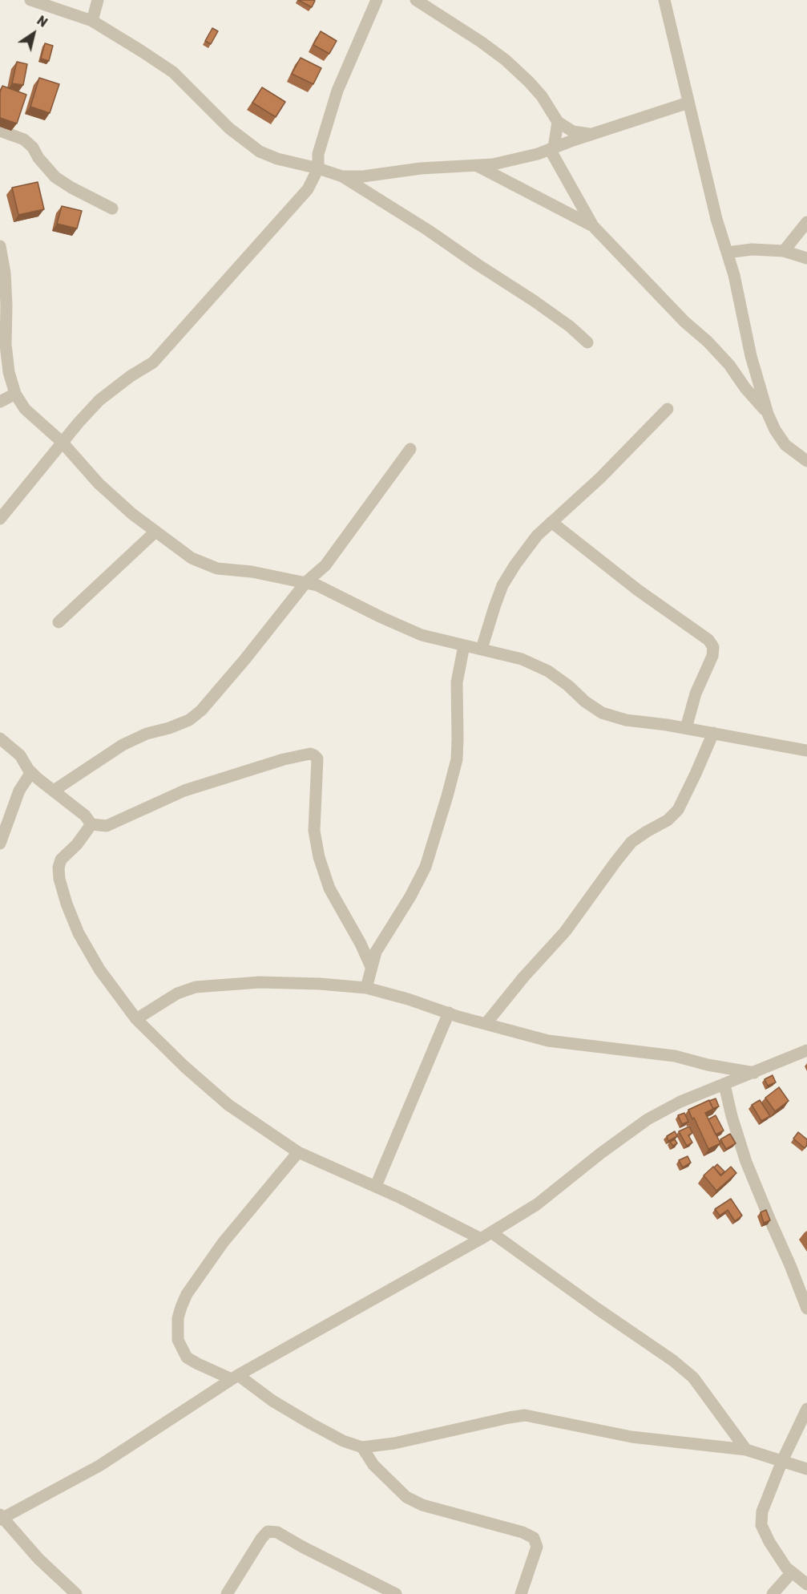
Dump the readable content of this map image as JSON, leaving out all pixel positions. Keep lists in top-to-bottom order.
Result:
{
  "north": "top right"
}
